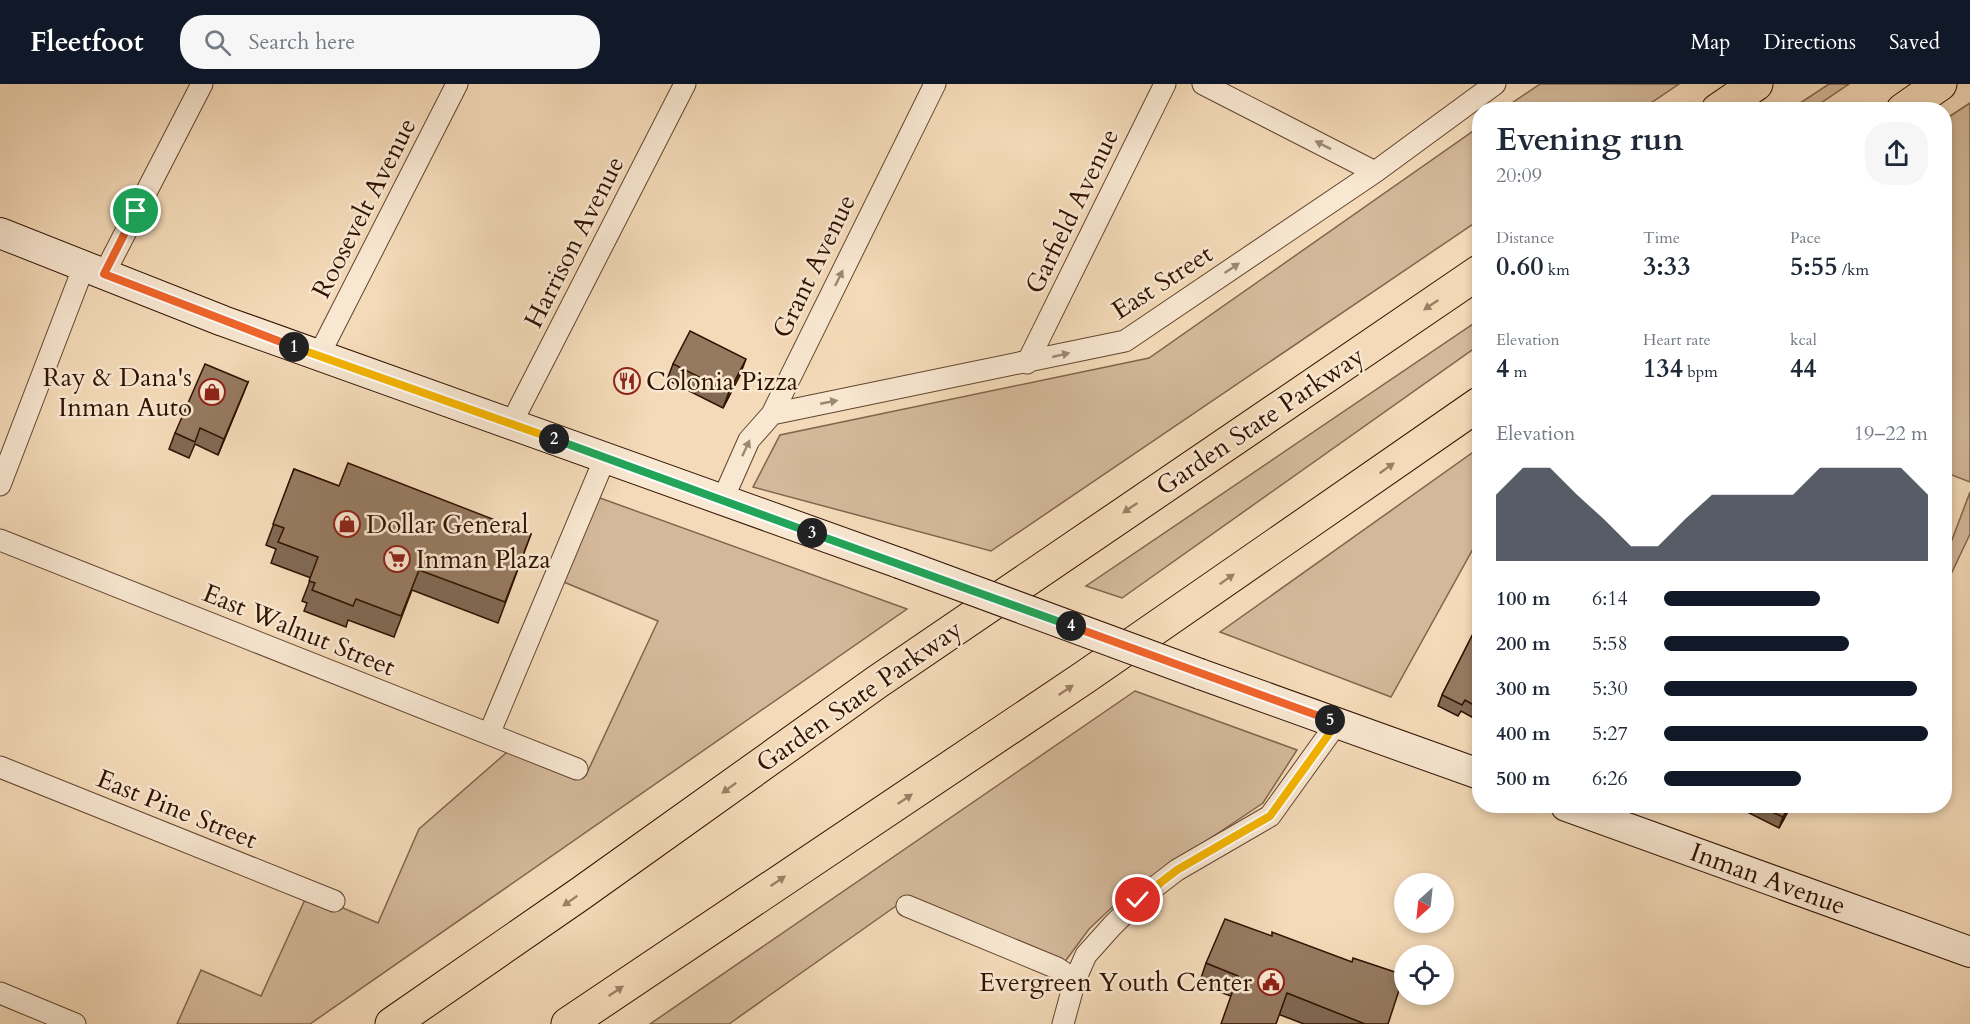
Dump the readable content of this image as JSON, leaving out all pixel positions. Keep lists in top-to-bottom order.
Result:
{
  "streets": {
    "highway": ["Garden State Parkway"],
    "main road": ["Inman Avenue"],
    "street": [
      "Roosevelt Avenue",
      "Garfield Avenue",
      "Harrison Avenue",
      "Grant Avenue",
      "East Street",
      "East Walnut Street",
      "East Pine Street"
    ]
  },
  "crossings": [
    ["Garfield Avenue", "East Street"],
    ["Grant Avenue", "East Street"]
  ],
  "one_way": ["Grant Avenue", "East Street"],
  "places": {
    "restaurant": ["Colonia Pizza"],
    "shop": ["Ray & Dana's Inman Auto", "Dollar General"],
    "supermarket": ["Inman Plaza"],
    "public building": ["Evergreen Youth Center"]
  },
  "north": "bottom left",
  "page": {
    "header": "Fleetfoot",
    "search": "Search here",
    "nav": ["Map", "Directions", "Saved"],
    "heading": ["Evening run", "20:09"],
    "stats": [
      ["Distance", "0.60 km"],
      ["Time", "3:33"],
      ["Pace", "5:55 /km"],
      ["Elevation", "4 m"],
      ["Heart rate", "134 bpm"],
      ["kcal", "44"]
    ],
    "pins": [
      "1",
      "2",
      "3",
      "4",
      "5"
    ],
    "chart": ["Elevation", "19–22 m"],
    "list": [
      {
        "name": "100 m",
        "note": "6:14"
      },
      {
        "name": "200 m",
        "note": "5:58"
      },
      {
        "name": "300 m",
        "note": "5:30"
      },
      {
        "name": "400 m",
        "note": "5:27"
      },
      {
        "name": "500 m",
        "note": "6:26"
      }
    ]
  }
}
